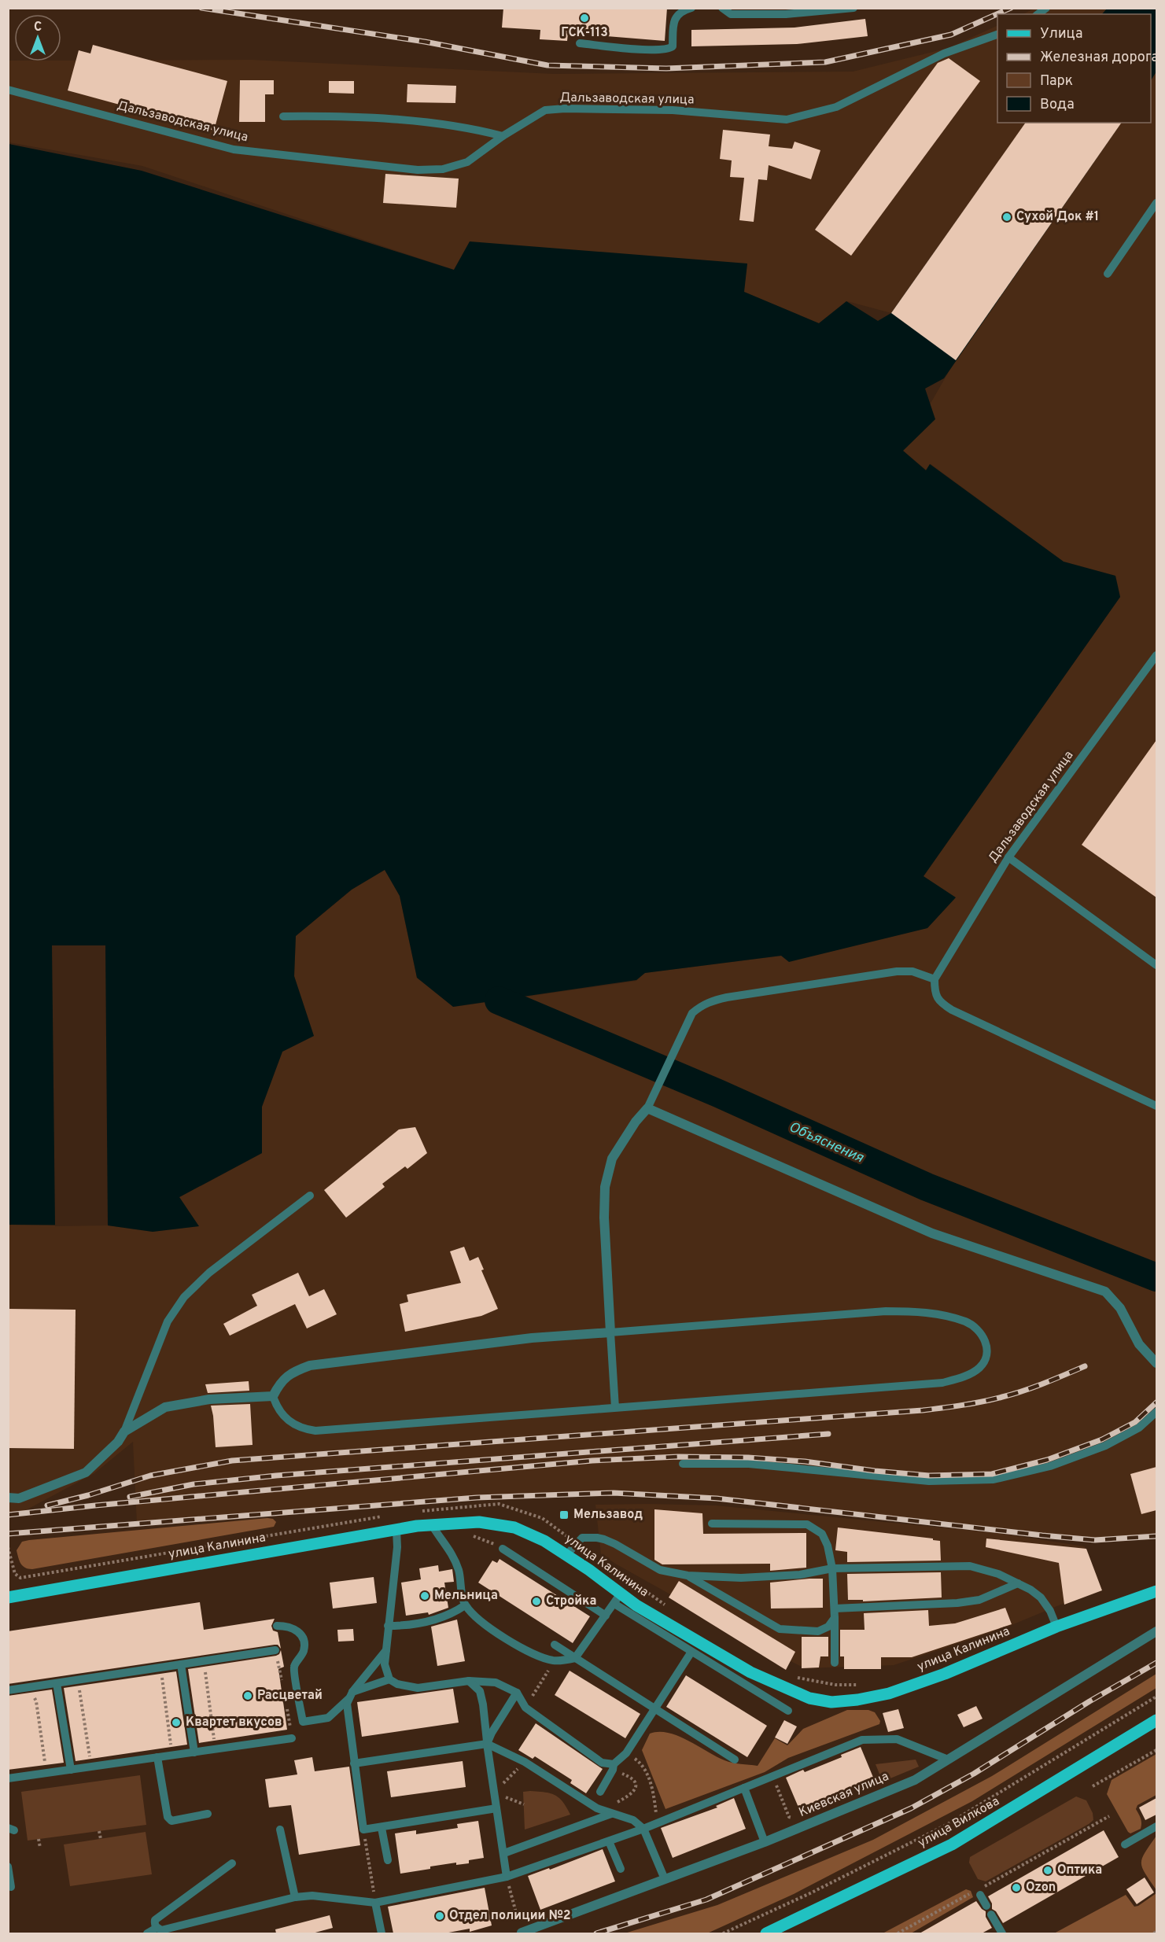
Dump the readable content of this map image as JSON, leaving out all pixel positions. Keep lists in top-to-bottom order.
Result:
{
  "streets": {
    "main road": ["улица Калинина", "улица Вилкова"],
    "street": ["Киевская улица"],
    "lane": ["Дальзаводская улица"]
  },
  "water": ["Объяснения"],
  "places": {
    "other": [
      "ГСК-113",
      "Сухой Док #1",
      "Мельница",
      "Стройка",
      "Расцветай",
      "Квартет вкусов",
      "Оптика",
      "Ozon",
      "Отдел полиции №2"
    ],
    "transit": ["Мельзавод"]
  },
  "legend": [
    "Улица",
    "Железная дорога",
    "Парк",
    "Вода"
  ],
  "north": "top"
}
